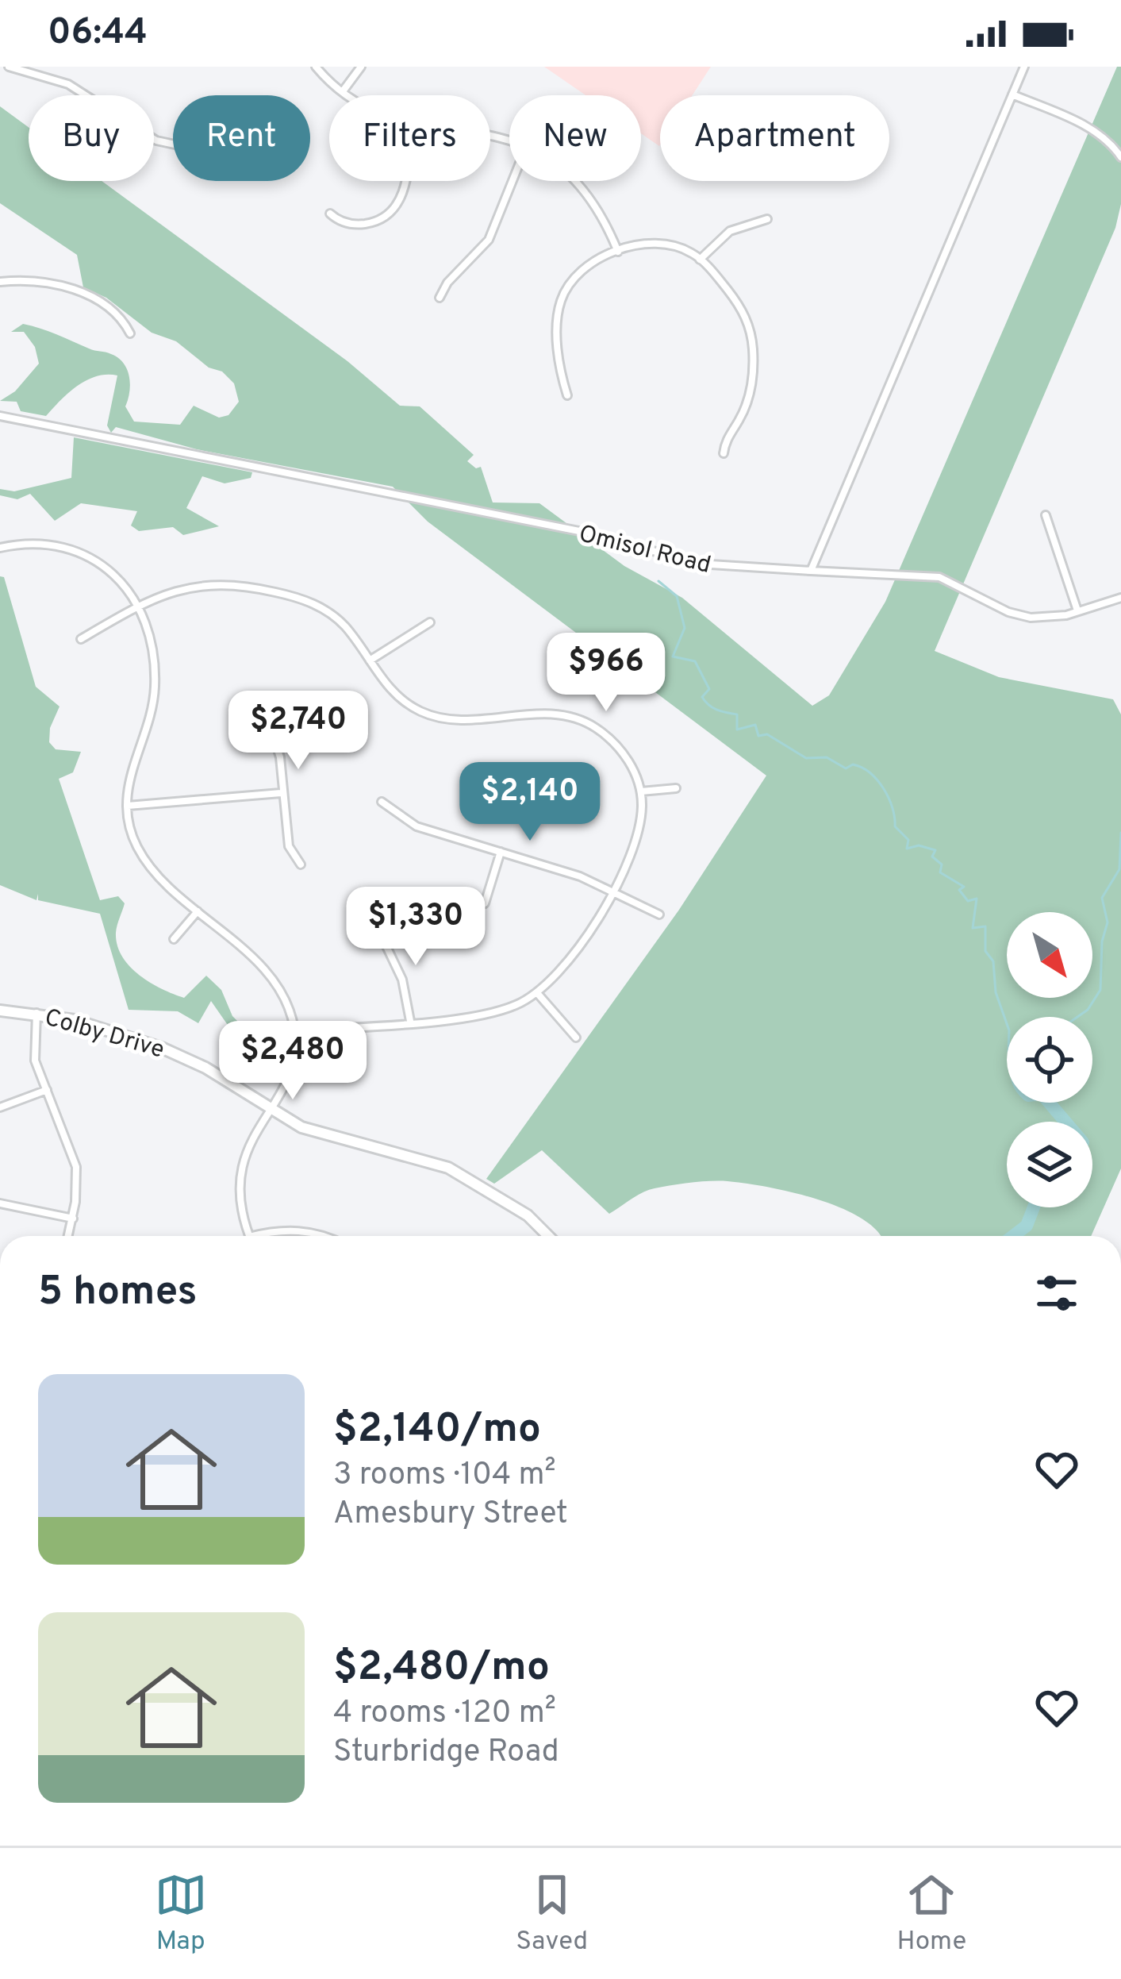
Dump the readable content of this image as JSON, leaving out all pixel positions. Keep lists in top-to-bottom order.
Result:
{
  "streets": {
    "street": ["Omisol Road", "Colby Drive"]
  },
  "north": "bottom right",
  "page": {
    "status": "06:44",
    "chip": [
      "Buy",
      "Rent",
      "Filters",
      "New",
      "Apartment"
    ],
    "price": [
      "$966",
      "$2,740",
      "$2,140",
      "$1,330",
      "$2,480"
    ],
    "heading": "5 homes",
    "list": [
      {
        "name": "$2,140/mo",
        "note": "3 rooms · 104 m² · Amesbury Street"
      },
      {
        "name": "$2,480/mo",
        "note": "4 rooms · 120 m² · Sturbridge Road"
      }
    ],
    "tabs": ["Map", "Saved", "Home"]
  }
}
